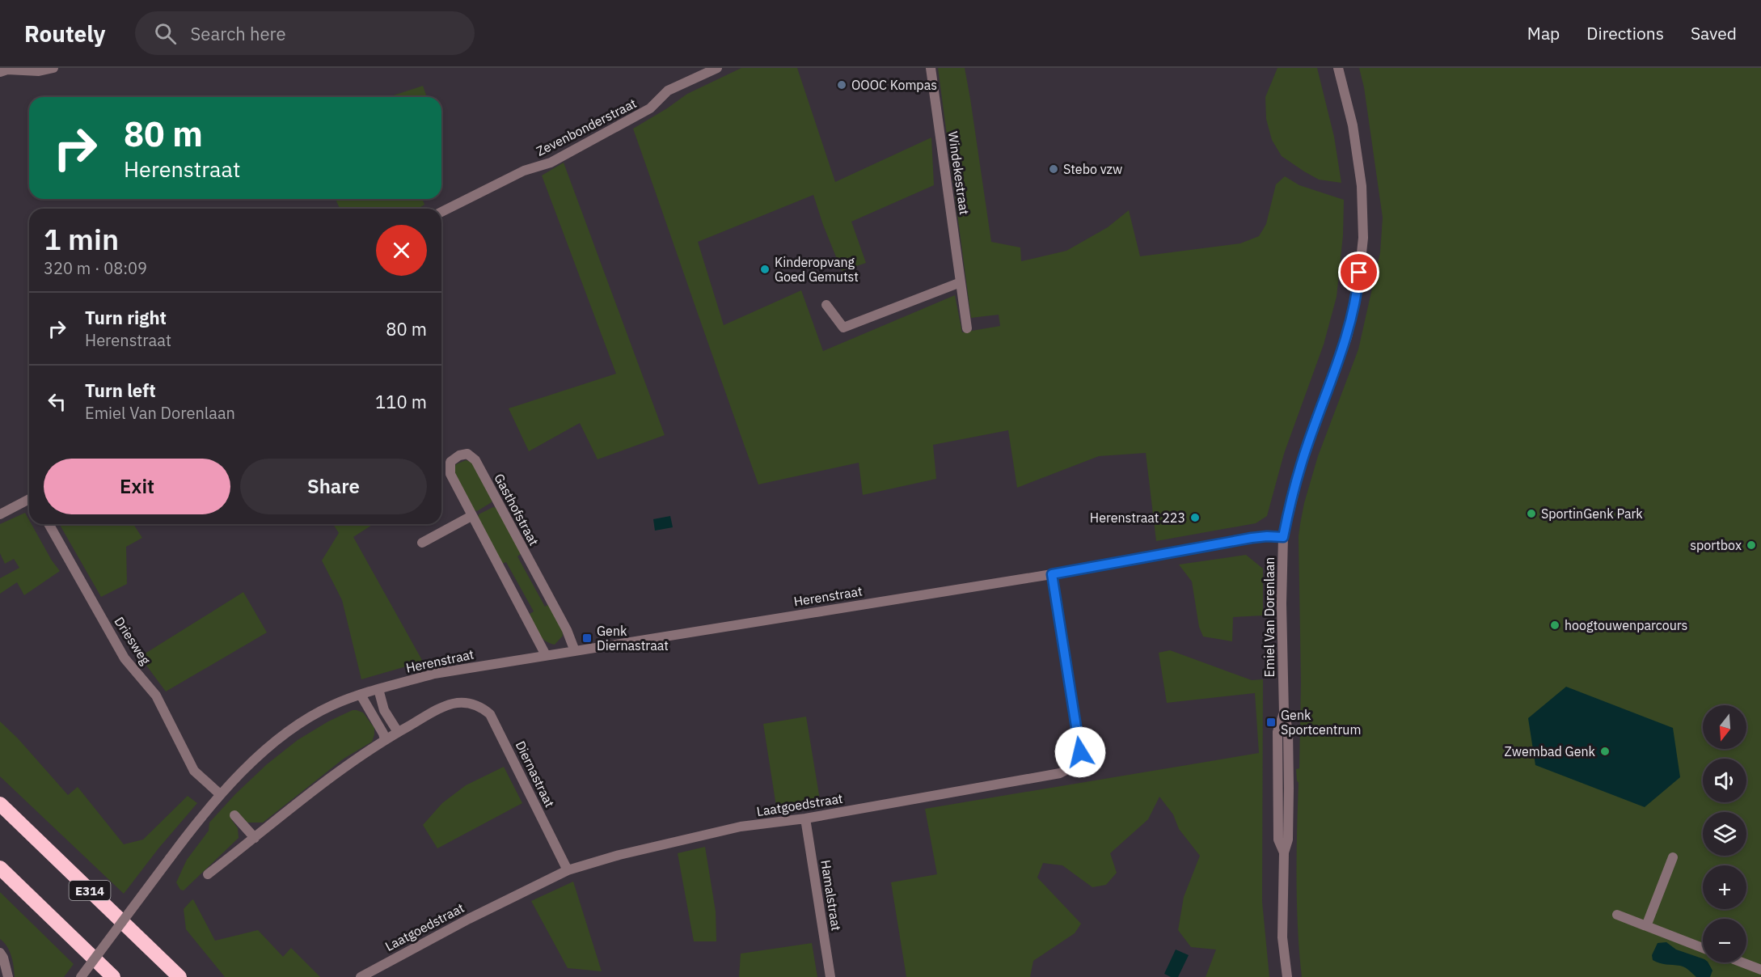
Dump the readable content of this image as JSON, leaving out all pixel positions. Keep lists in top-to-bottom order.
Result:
{
  "streets": {
    "highway": ["E314"],
    "street": [
      "Zevenbonderstraat",
      "Windekestraat",
      "Gasthofstraat",
      "Herenstraat",
      "Emiel Van Dorenlaan",
      "Driesweg",
      "Diernastraat",
      "Laatgoedstraat",
      "Hamalstraat"
    ]
  },
  "crossings": [
    ["Gasthofstraat", "Herenstraat"],
    ["Herenstraat", "Emiel Van Dorenlaan"],
    ["Herenstraat", "Driesweg"],
    ["Herenstraat", "Laatgoedstraat"],
    ["Diernastraat", "Laatgoedstraat"],
    ["Laatgoedstraat", "Hamalstraat"]
  ],
  "places": {
    "other": [
      "OOOC Kompas",
      "Stebo vzw",
      "Kinderopvang Goed Gemutst",
      "SportinGenk Park",
      "Herenstraat 223",
      "sportbox",
      "hoogtouwenparcours",
      "Zwembad Genk"
    ],
    "transit": ["Genk Diernastraat", "Genk Sportcentrum"]
  },
  "north": "bottom",
  "page": {
    "header": "Routely",
    "search": "Search here",
    "nav": ["Map", "Directions", "Saved"],
    "turn": ["80 m", "Herenstraat"],
    "heading": ["1 min", "320 m · 08:09"],
    "list": [
      {
        "name": "Turn right",
        "note": "Herenstraat",
        "value": "80 m"
      },
      {
        "name": "Turn left",
        "note": "Emiel Van Dorenlaan",
        "value": "110 m"
      }
    ],
    "buttons": ["Exit", "Share"],
    "map_buttons": ["+", "−"]
  }
}
